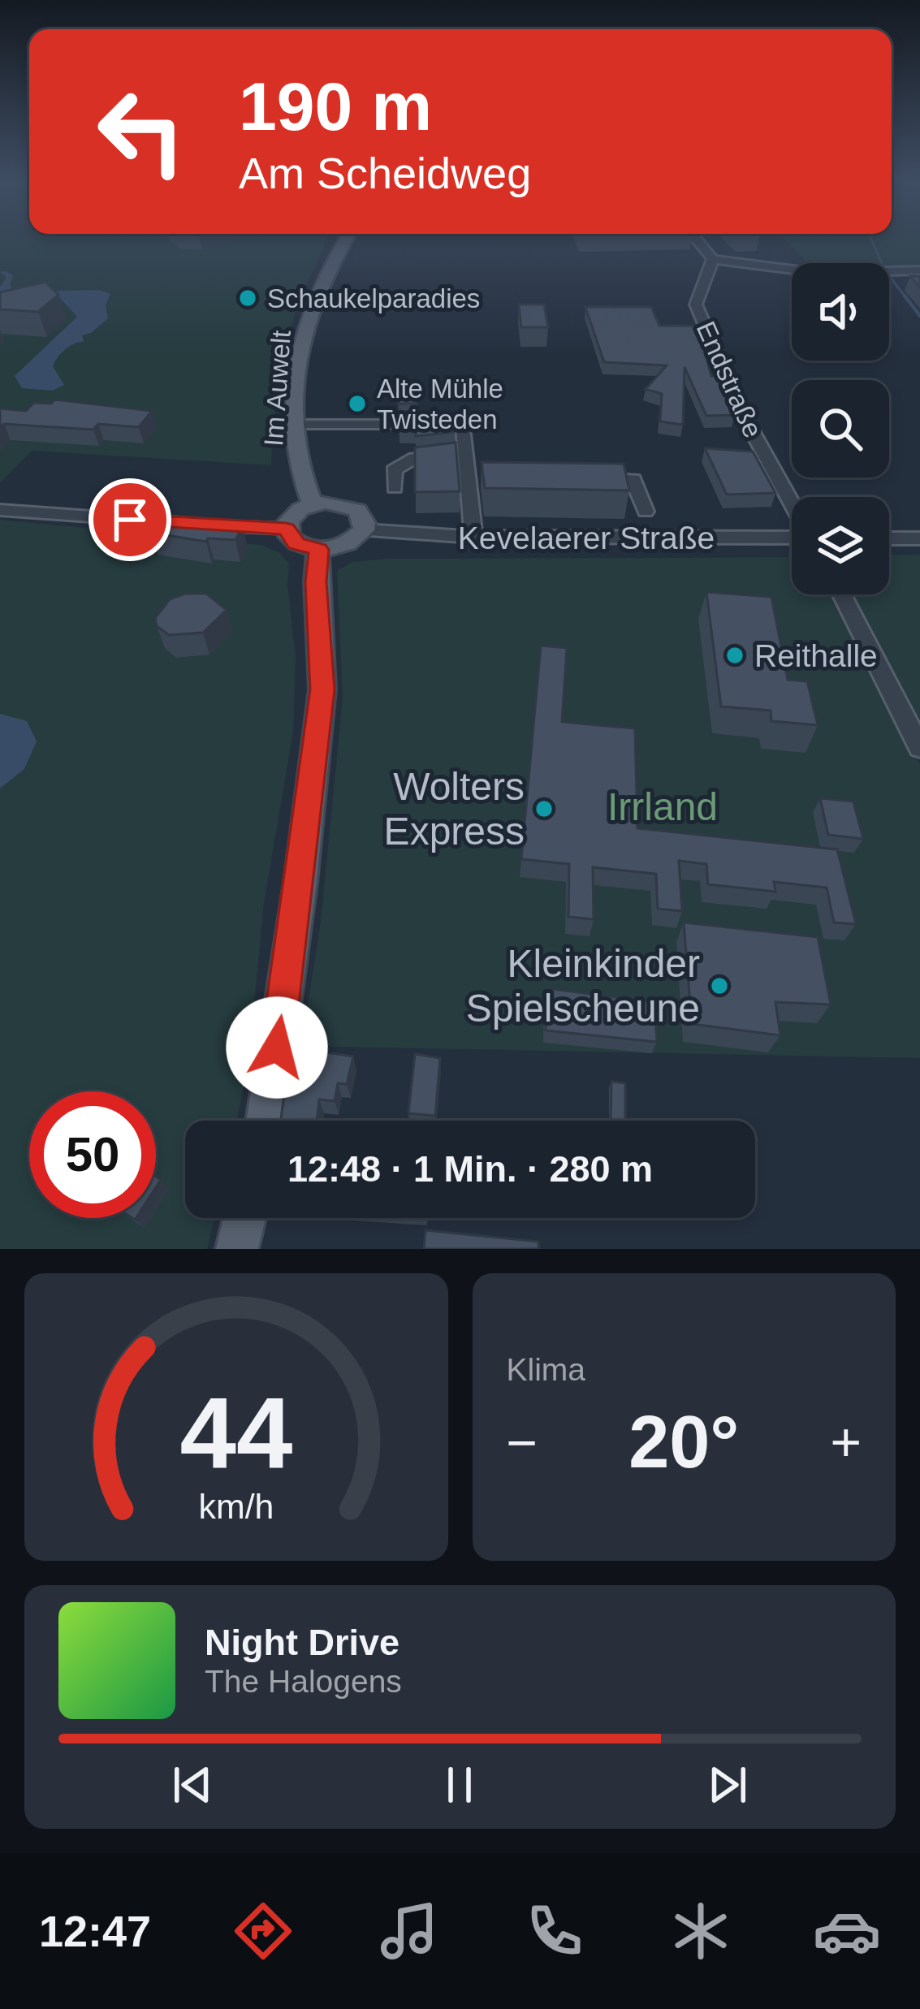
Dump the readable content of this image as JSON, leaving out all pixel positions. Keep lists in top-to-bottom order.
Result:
{
  "streets": {
    "main road": ["Im Auwelt"],
    "street": ["Endstraße", "Kevelaerer Straße"]
  },
  "crossings": [
    ["Im Auwelt", "Kevelaerer Straße"]
  ],
  "parks": ["Irrland"],
  "places": [
    "Schaukelparadies",
    "Alte Mühle Twisteden",
    "Reithalle",
    "Wolters Express",
    "Kleinkinder Spielscheune"
  ],
  "page": {
    "turn": ["190 m", "Am Scheidweg"],
    "limit": "50",
    "trip": "12:48 · 1 Min. · 280 m",
    "tile": "Klima",
    "heat": ["−", "20°", "+"],
    "song": ["Night Drive", "The Halogens"],
    "tabs": "12:47",
    "gauge": ["44", "km/h"]
  }
}
